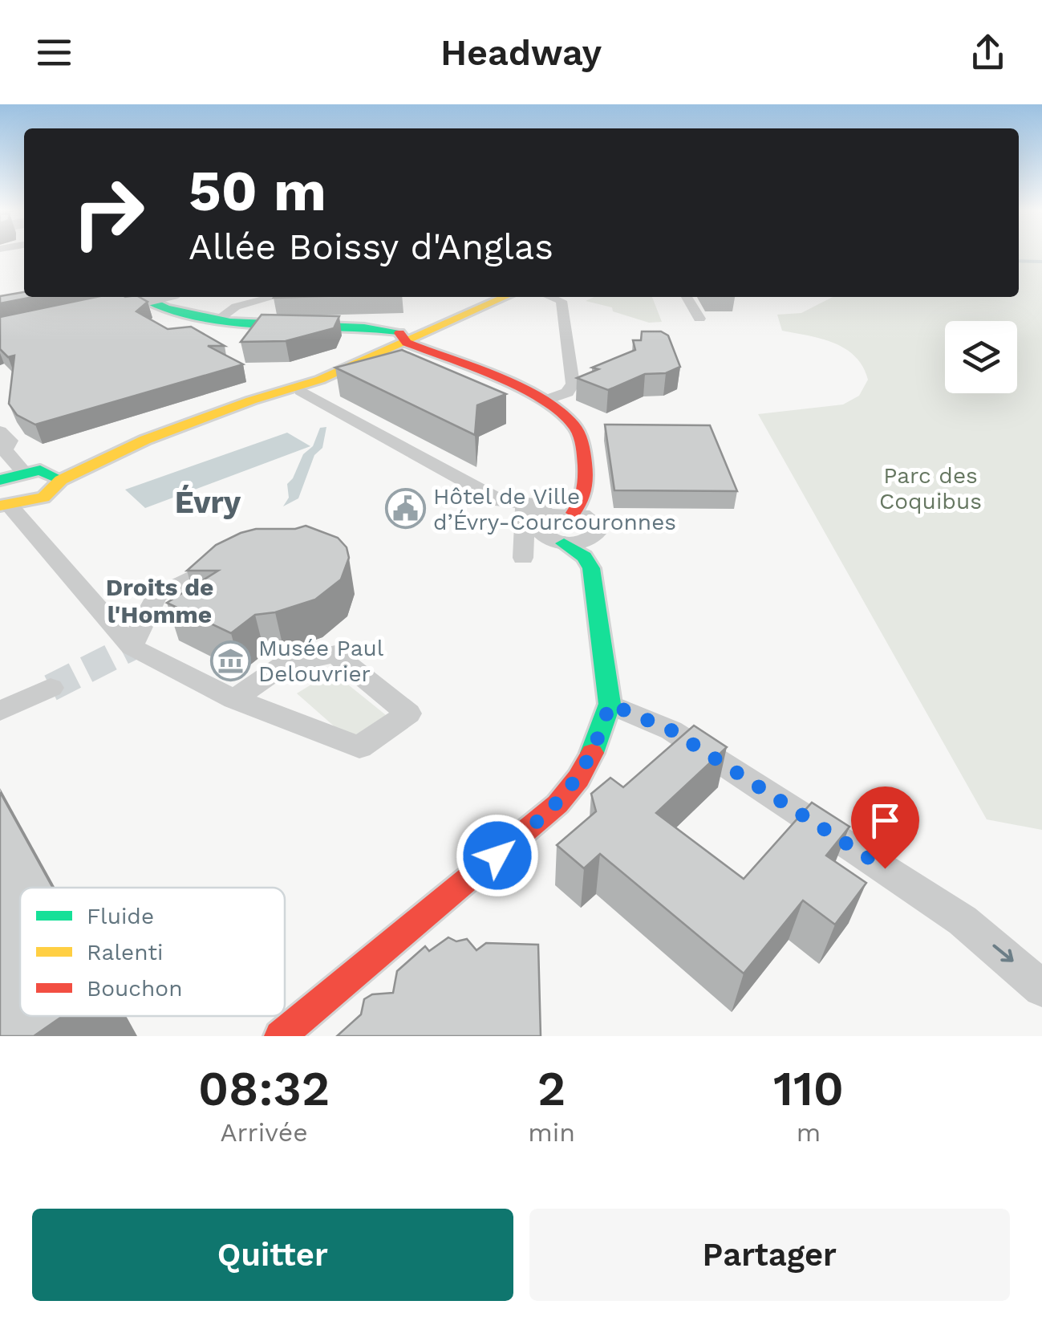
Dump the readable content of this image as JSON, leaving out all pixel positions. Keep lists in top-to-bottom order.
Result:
{
  "districts": ["Évry", "Droits de l'Homme"],
  "parks": ["Parc des Coquibus"],
  "places": {
    "public building": ["Hôtel de Ville d’Évry-Courcouronnes"],
    "museum": ["Musée Paul Delouvrier"]
  },
  "legend": ["Fluide", "Ralenti", "Bouchon"],
  "page": {
    "header": "Headway",
    "turn": ["50 m", "Allée Boissy d'Anglas"],
    "eta": [
      "08:32",
      "Arrivée",
      "2",
      "min",
      "110",
      "m"
    ],
    "buttons": ["Quitter", "Partager"]
  }
}
